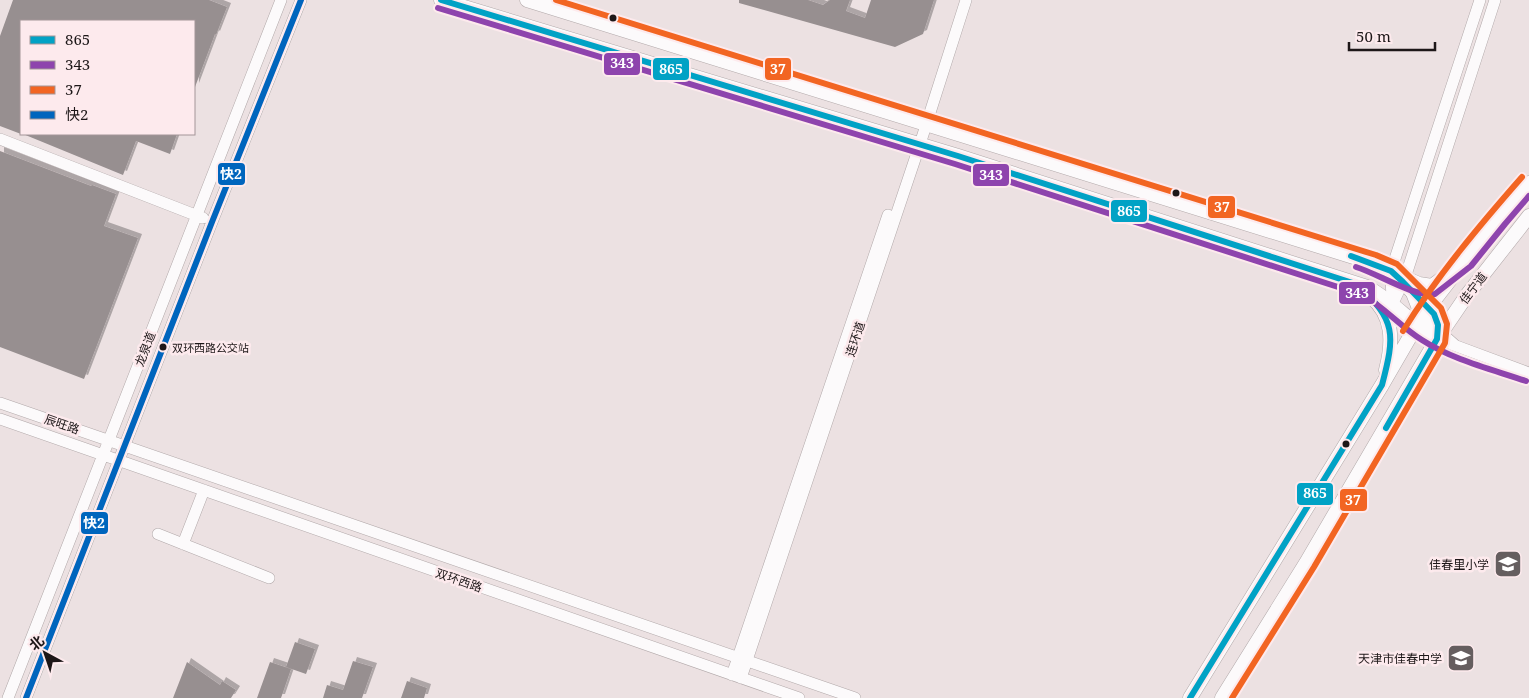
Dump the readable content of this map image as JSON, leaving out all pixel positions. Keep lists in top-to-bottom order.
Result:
{
  "streets": {
    "main road": ["佳宁道"],
    "street": [
      "连环道",
      "龙泉道",
      "辰旺路",
      "双环西路"
    ]
  },
  "crossings": [
    ["连环道", "双环西路"],
    ["龙泉道", "辰旺路"],
    ["龙泉道", "双环西路"],
    ["辰旺路", "双环西路"]
  ],
  "places": {
    "other": ["双环西路公交站"],
    "school or university": ["佳春里小学", "天津市佳春中学"]
  },
  "lines": [
    "transit line 865",
    "transit line 37",
    "transit line 快2",
    "transit line 343"
  ],
  "legend": [
    "865",
    "343",
    "37",
    "快2"
  ],
  "scale_bar": "50 m",
  "north": "top left"
}
